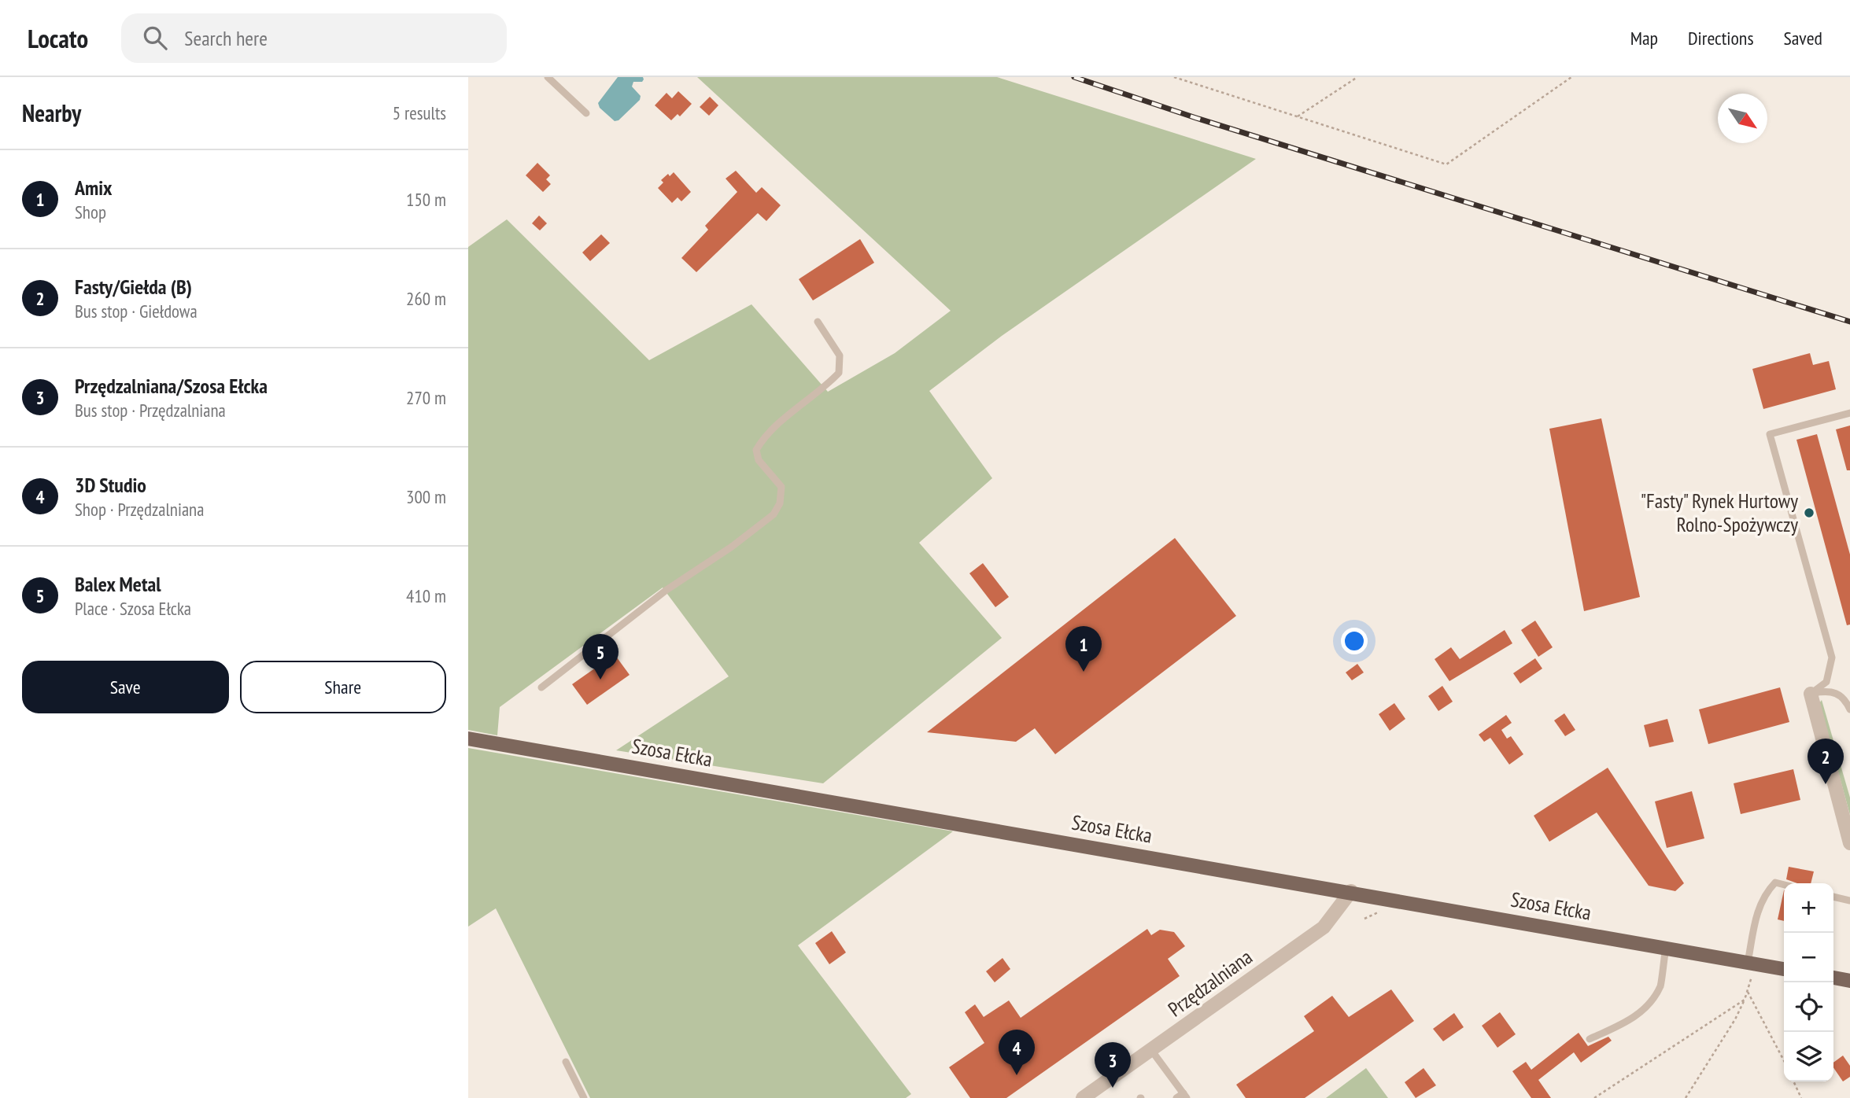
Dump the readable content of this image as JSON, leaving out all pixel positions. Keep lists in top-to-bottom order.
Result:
{
  "streets": {
    "main road": ["Szosa Ełcka"],
    "street": ["Przędzalniana"]
  },
  "crossings": [
    ["Szosa Ełcka", "Przędzalniana"]
  ],
  "places": ["\"Fasty\" Rynek Hurtowy Rolno-Spożywczy"],
  "north": "bottom right",
  "page": {
    "header": "Locato",
    "search": "Search here",
    "nav": ["Map", "Directions", "Saved"],
    "heading": ["Nearby", "5 results"],
    "list": [
      {
        "mark": "1",
        "name": "Amix",
        "note": "Shop",
        "value": "150 m"
      },
      {
        "mark": "2",
        "name": "Fasty/Giełda (B)",
        "note": "Bus stop · Giełdowa",
        "value": "260 m"
      },
      {
        "mark": "3",
        "name": "Przędzalniana/Szosa Ełcka",
        "note": "Bus stop · Przędzalniana",
        "value": "270 m"
      },
      {
        "mark": "4",
        "name": "3D Studio",
        "note": "Shop · Przędzalniana",
        "value": "300 m"
      },
      {
        "mark": "5",
        "name": "Balex Metal",
        "note": "Place · Szosa Ełcka",
        "value": "410 m"
      }
    ],
    "pins": [
      "1",
      "5",
      "2",
      "4",
      "3"
    ],
    "buttons": ["Save", "Share"],
    "map_buttons": ["+", "−"]
  }
}
